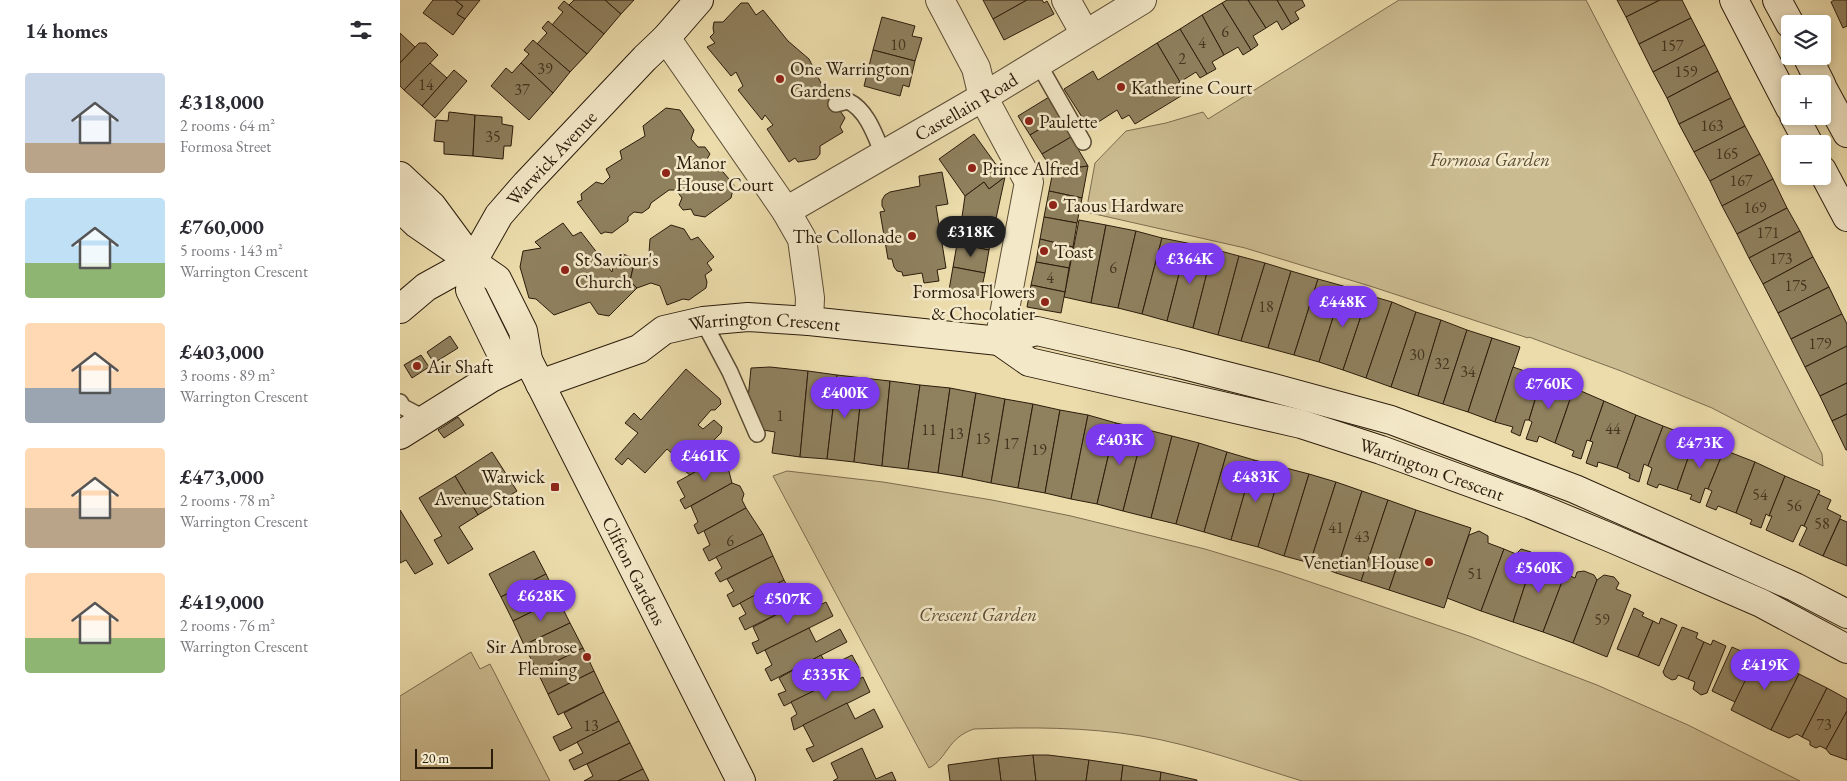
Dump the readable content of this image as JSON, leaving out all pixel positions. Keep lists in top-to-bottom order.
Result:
{
  "streets": {
    "street": [
      "Castellain Road",
      "Warwick Avenue",
      "Warrington Crescent",
      "Clifton Gardens"
    ]
  },
  "crossings": [
    ["Warwick Avenue", "Clifton Gardens"],
    ["Warrington Crescent", "Clifton Gardens"]
  ],
  "parks": ["Formosa Garden", "Crescent Garden"],
  "places": {
    "other": [
      "One Warrington Gardens",
      "Katherine Court",
      "Paulette",
      "Prince Alfred",
      "Manor House Court",
      "Taous Hardware",
      "The Collonade",
      "Toast",
      "St Saviour's Church",
      "Formosa Flowers & Chocolatier",
      "Air Shaft",
      "Venetian House",
      "Sir Ambrose Fleming"
    ],
    "transit": ["Warwick Avenue Station"]
  },
  "house_numbers": [
    "6",
    "4",
    "10",
    "157",
    "2",
    "39",
    "159",
    "14",
    "37",
    "163",
    "35",
    "165",
    "167",
    "169",
    "171",
    "173",
    "6",
    "4",
    "175",
    "18",
    "179",
    "30",
    "32",
    "34",
    "1",
    "44",
    "11",
    "13",
    "15",
    "17",
    "19",
    "54",
    "56",
    "58",
    "41",
    "43",
    "6",
    "51",
    "59",
    "73",
    "13"
  ],
  "scale_bar": "20 m",
  "page": {
    "heading": "14 homes",
    "map_buttons": ["+", "−"],
    "list": [
      {
        "name": "£318,000",
        "note": "2 rooms · 64 m² · Formosa Street"
      },
      {
        "name": "£760,000",
        "note": "5 rooms · 143 m² · Warrington Crescent"
      },
      {
        "name": "£403,000",
        "note": "3 rooms · 89 m² · Warrington Crescent"
      },
      {
        "name": "£473,000",
        "note": "2 rooms · 78 m² · Warrington Crescent"
      },
      {
        "name": "£419,000",
        "note": "2 rooms · 76 m² · Warrington Crescent"
      }
    ],
    "price": [
      "£318K",
      "£364K",
      "£448K",
      "£760K",
      "£400K",
      "£403K",
      "£473K",
      "£461K",
      "£483K",
      "£560K",
      "£628K",
      "£507K",
      "£419K",
      "£335K"
    ],
    "scale": "20 m"
  }
}
